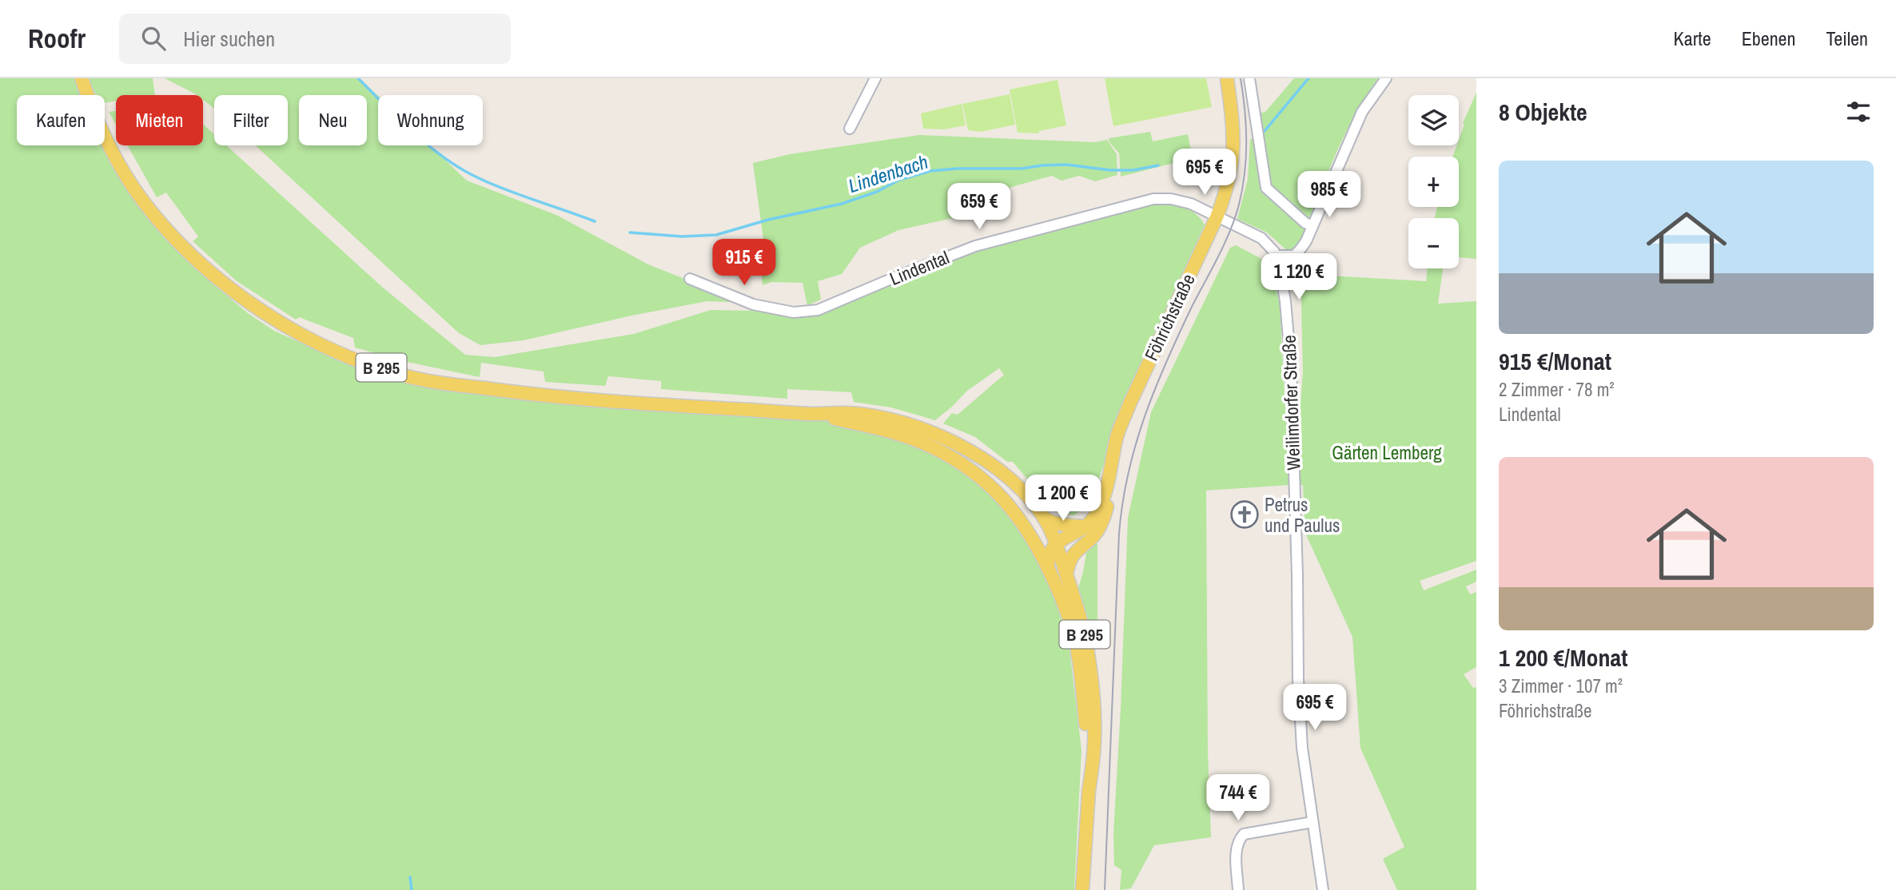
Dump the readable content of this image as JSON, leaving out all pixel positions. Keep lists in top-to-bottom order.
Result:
{
  "streets": {
    "main road": ["Föhrichstraße", "B 295"],
    "street": ["Lindental", "Weilimdorfer Straße"]
  },
  "crossings": [
    ["Lindental", "Föhrichstraße"],
    ["Föhrichstraße", "B 295"]
  ],
  "water": ["Lindenbach"],
  "parks": ["Gärten Lemberg"],
  "places": {
    "church": ["Petrus und Paulus"]
  },
  "page": {
    "header": "Roofr",
    "search": "Hier suchen",
    "nav": ["Karte", "Ebenen", "Teilen"],
    "heading": "8 Objekte",
    "map_buttons": ["+", "−"],
    "chip": [
      "Kaufen",
      "Mieten",
      "Filter",
      "Neu",
      "Wohnung"
    ],
    "list": [
      {
        "name": "915 €/Monat",
        "note": "2 Zimmer · 78 m² · Lindental"
      },
      {
        "name": "1 200 €/Monat",
        "note": "3 Zimmer · 107 m² · Föhrichstraße"
      }
    ],
    "price": [
      "695 €",
      "985 €",
      "659 €",
      "915 €",
      "1 120 €",
      "1 200 €",
      "695 €",
      "744 €"
    ]
  }
}
